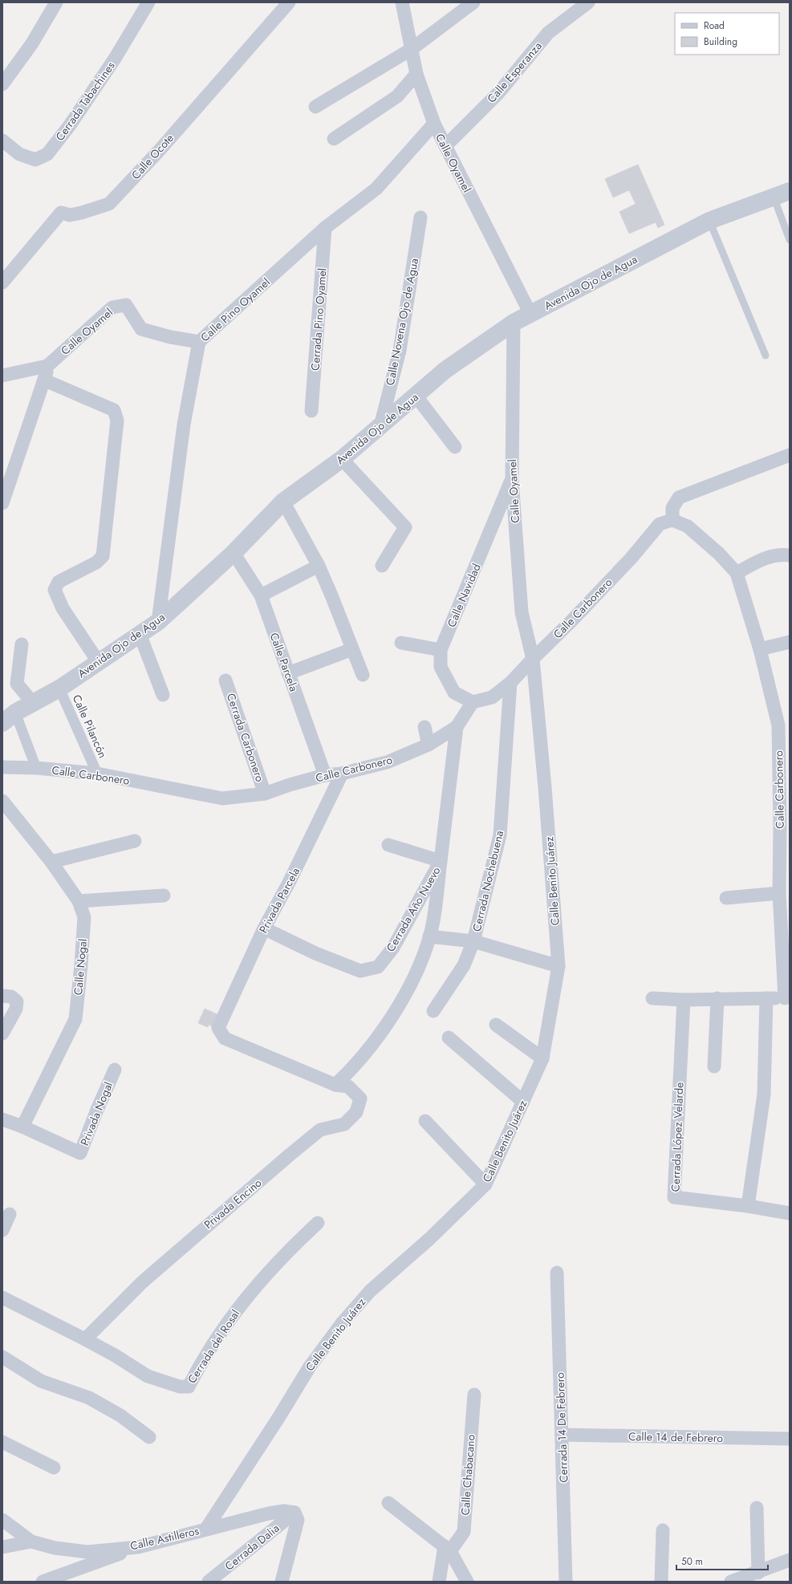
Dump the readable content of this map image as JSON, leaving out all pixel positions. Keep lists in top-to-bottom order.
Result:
{
  "streets": {
    "street": [
      "Calle Esperanza",
      "Cerrada Tabachines",
      "Calle Ocote",
      "Calle Oyamel",
      "Avenida Ojo de Agua",
      "Calle Pino Oyamel",
      "Cerrada Pino Oyamel",
      "Calle Novena Ojo de Agua",
      "Calle Navidad",
      "Calle Carbonero",
      "Calle Parcela",
      "Calle Pilancón",
      "Cerrada Carbonero",
      "Cerrada Nochebuena",
      "Calle Benito Juárez",
      "Privada Parcela",
      "Cerrada Año Nuevo",
      "Calle Nogal",
      "Privada Nogal",
      "Cerrada López Velarde",
      "Privada Encino",
      "Cerrada del Rosal",
      "Cerrada 14 De Febrero",
      "Calle 14 de Febrero",
      "Calle Chabacano",
      "Calle Astilleros",
      "Cerrada Dalia"
    ]
  },
  "crossings": [
    ["Calle Esperanza", "Calle Oyamel"],
    ["Calle Oyamel", "Avenida Ojo de Agua"],
    ["Calle Oyamel", "Calle Pino Oyamel"],
    ["Calle Oyamel", "Calle Navidad"],
    ["Calle Oyamel", "Calle Carbonero"],
    ["Calle Oyamel", "Calle Benito Juárez"],
    ["Avenida Ojo de Agua", "Calle Pino Oyamel"],
    ["Avenida Ojo de Agua", "Calle Novena Ojo de Agua"],
    ["Avenida Ojo de Agua", "Calle Parcela"],
    ["Avenida Ojo de Agua", "Calle Pilancón"],
    ["Calle Pino Oyamel", "Cerrada Pino Oyamel"],
    ["Calle Navidad", "Calle Carbonero"],
    ["Calle Carbonero", "Calle Parcela"],
    ["Calle Carbonero", "Calle Pilancón"],
    ["Calle Carbonero", "Cerrada Carbonero"],
    ["Calle Carbonero", "Cerrada Nochebuena"],
    ["Calle Carbonero", "Calle Benito Juárez"],
    ["Calle Carbonero", "Privada Parcela"],
    ["Calle Carbonero", "Cerrada Año Nuevo"],
    ["Calle Benito Juárez", "Calle Astilleros"],
    ["Privada Parcela", "Cerrada Año Nuevo"],
    ["Privada Parcela", "Privada Encino"],
    ["Calle Nogal", "Privada Nogal"],
    ["Privada Encino", "Cerrada del Rosal"],
    ["Cerrada 14 De Febrero", "Calle 14 de Febrero"],
    ["Calle Astilleros", "Cerrada Dalia"]
  ],
  "legend": ["Road", "Building"],
  "scale_bar": "50 m"
}
